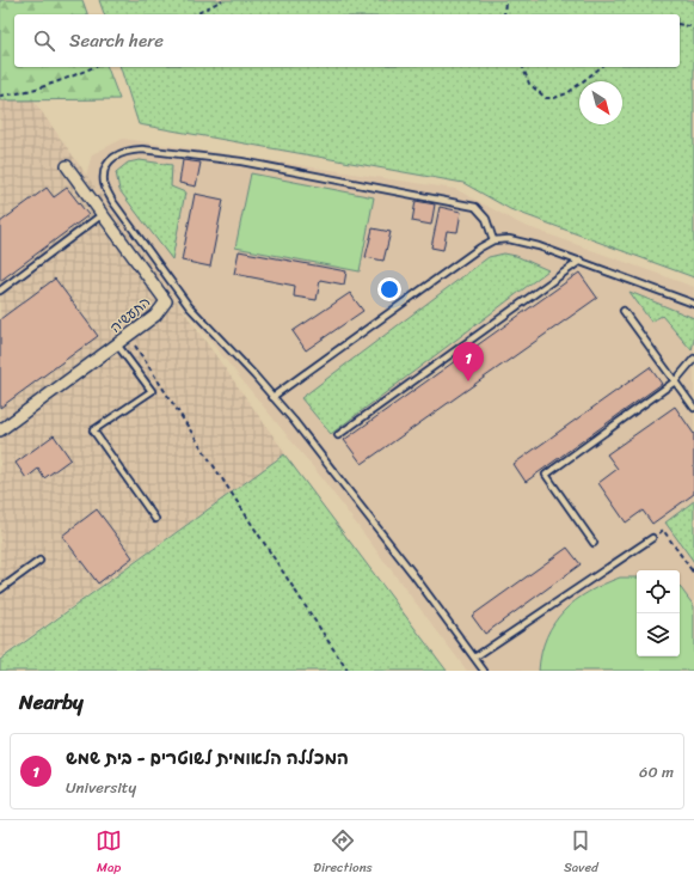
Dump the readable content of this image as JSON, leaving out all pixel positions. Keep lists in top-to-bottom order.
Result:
{
  "streets": {
    "street": ["התעשיה"]
  },
  "north": "bottom right",
  "page": {
    "search": "Search here",
    "pins": "1",
    "heading": "Nearby",
    "list": [
      {
        "mark": "1",
        "name": "המכללה הלאומית לשוטרים - בית שמש",
        "note": "University",
        "value": "60 m"
      }
    ],
    "nav": ["Map", "Directions", "Saved"]
  }
}
